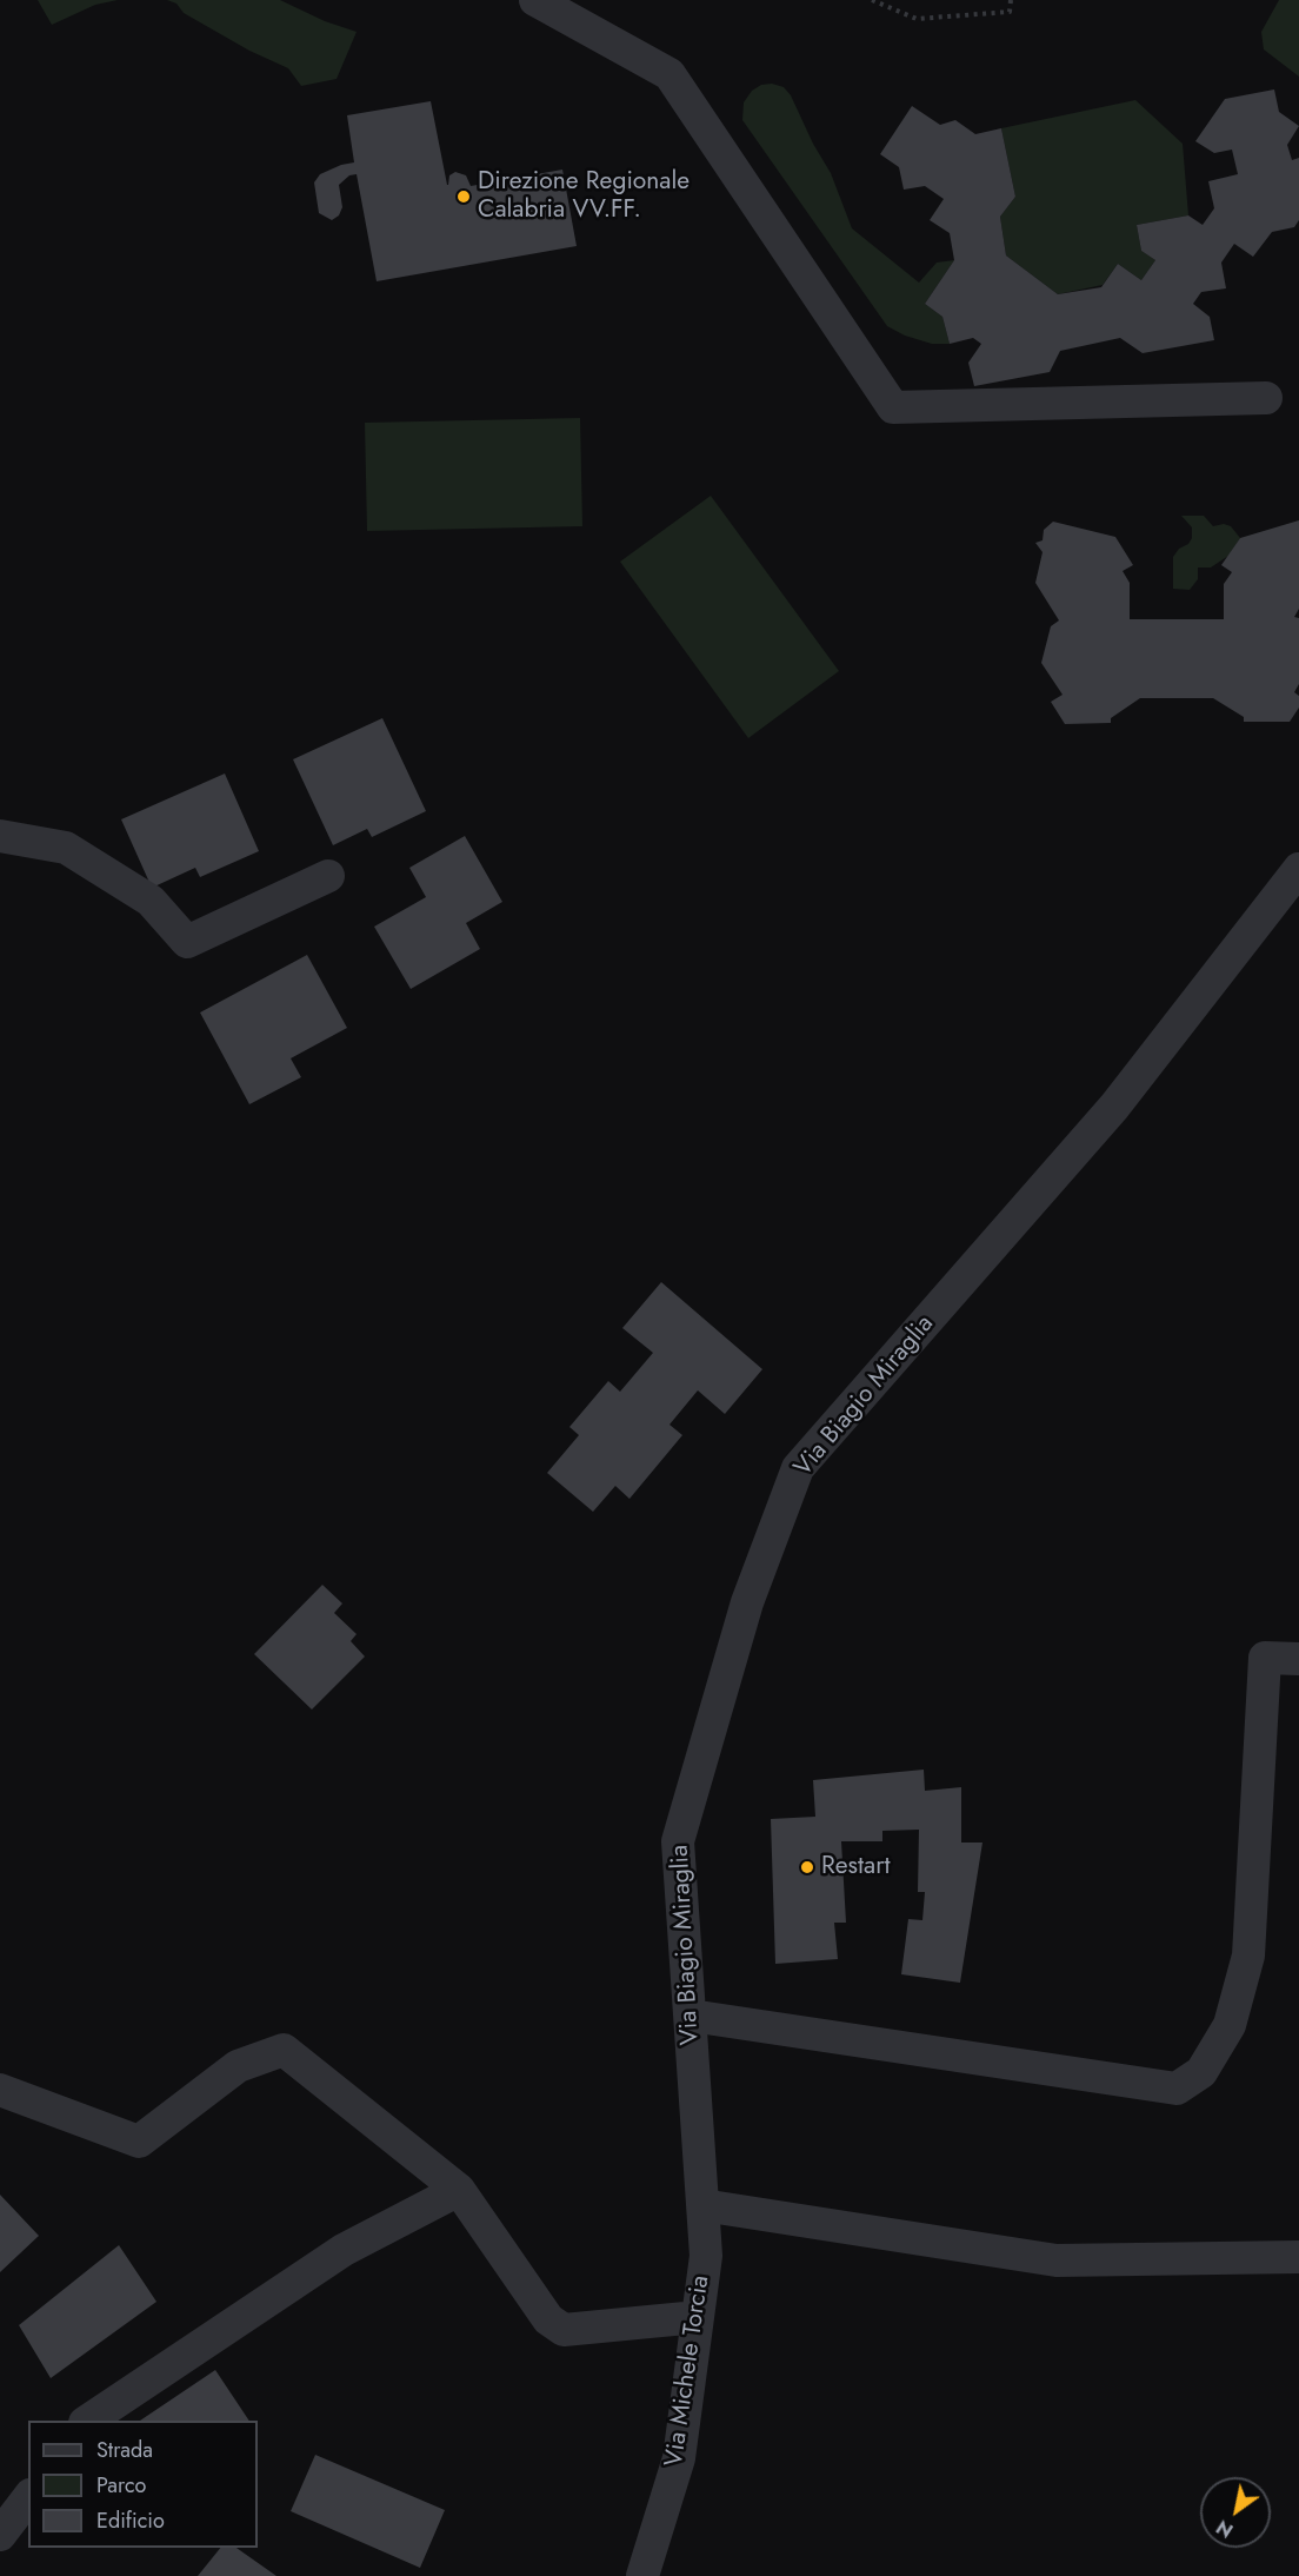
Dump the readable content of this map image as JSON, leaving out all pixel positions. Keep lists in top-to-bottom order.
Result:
{
  "streets": {
    "street": ["Via Biagio Miraglia", "Via Michele Torcia"]
  },
  "crossings": [
    ["Via Biagio Miraglia", "Via Michele Torcia"]
  ],
  "places": ["Direzione Regionale Calabria VV.FF.", "Restart"],
  "legend": ["Strada", "Parco", "Edificio"],
  "north": "bottom left"
}
